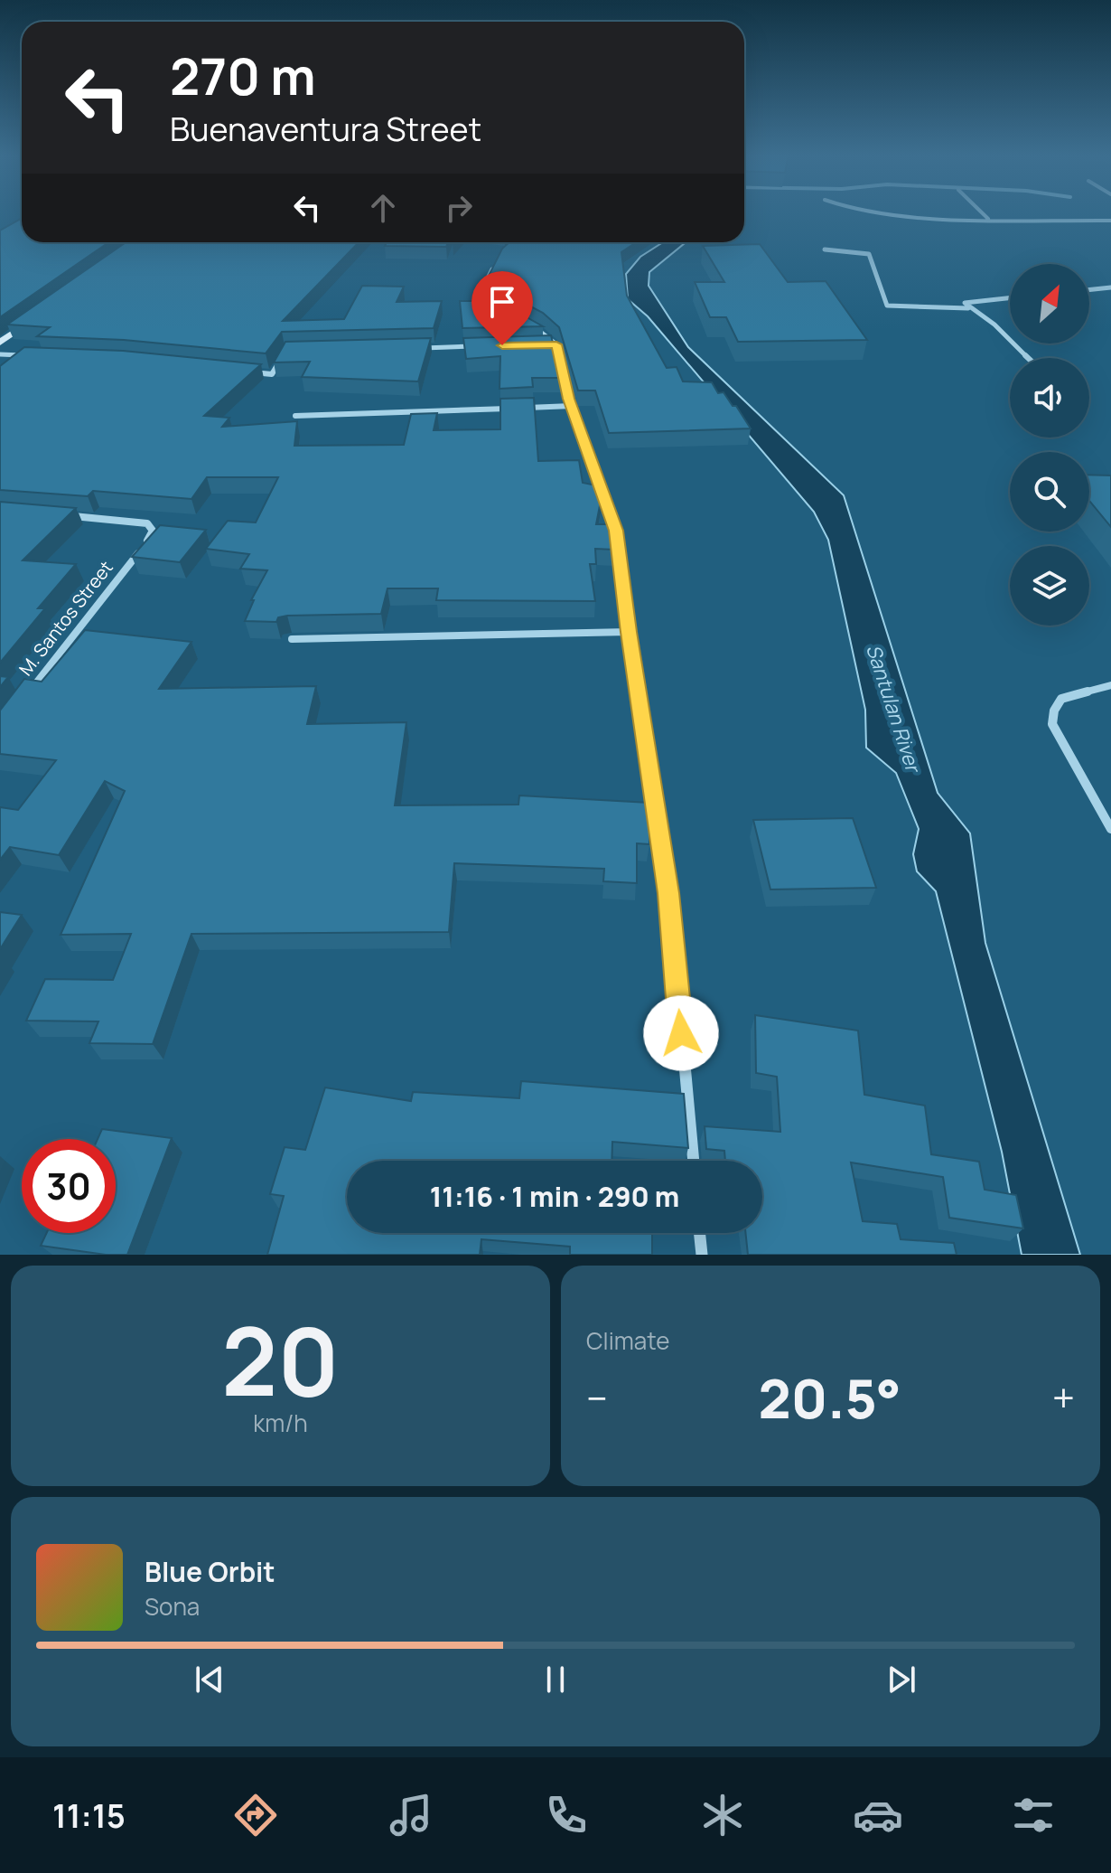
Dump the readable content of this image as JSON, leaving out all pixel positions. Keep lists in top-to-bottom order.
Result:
{
  "streets": {
    "street": ["M. Santos Street"]
  },
  "water": ["Santulan River"],
  "north": "top right",
  "page": {
    "turn": ["270 m", "Buenaventura Street"],
    "limit": "30",
    "trip": "11:16 · 1 min · 290 m",
    "tile": [
      ["20", "km/h"],
      "Climate"
    ],
    "heat": ["−", "20.5°", "+"],
    "song": ["Blue Orbit", "Sona"],
    "tabs": "11:15"
  }
}
